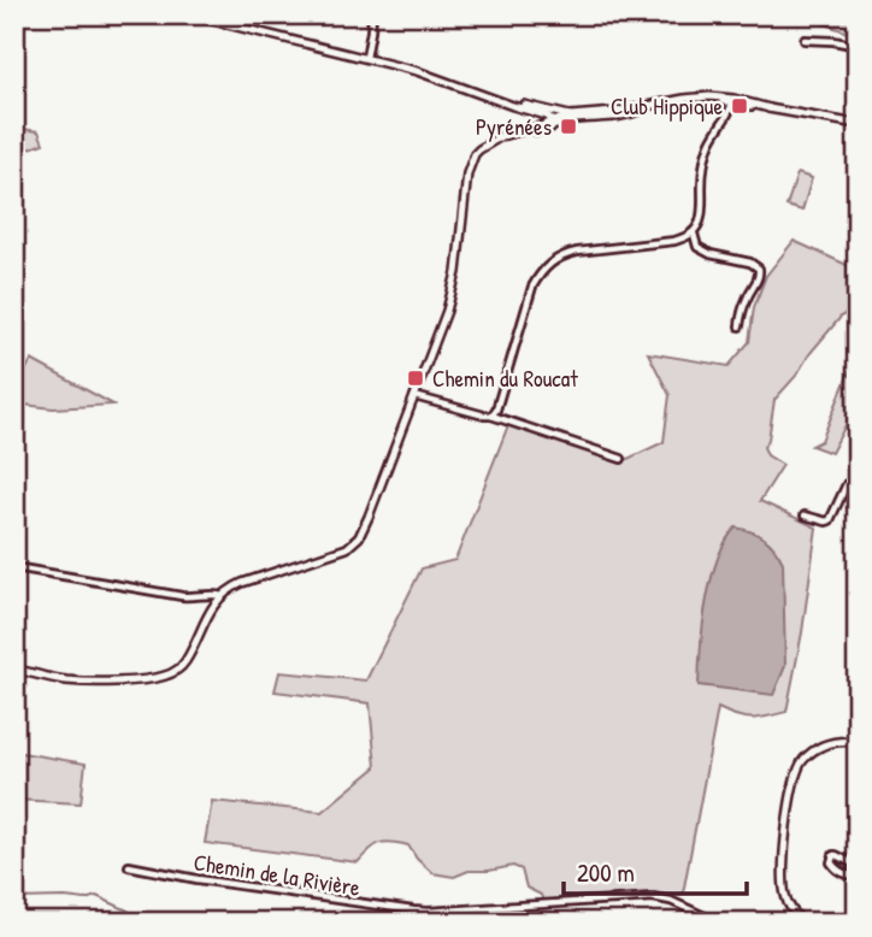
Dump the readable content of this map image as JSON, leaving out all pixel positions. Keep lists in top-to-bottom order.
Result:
{
  "streets": {
    "street": ["Chemin de la Rivière"]
  },
  "places": {
    "transit": ["Club Hippique", "Pyrénées", "Chemin du Roucat"]
  },
  "scale_bar": "200 m"
}
